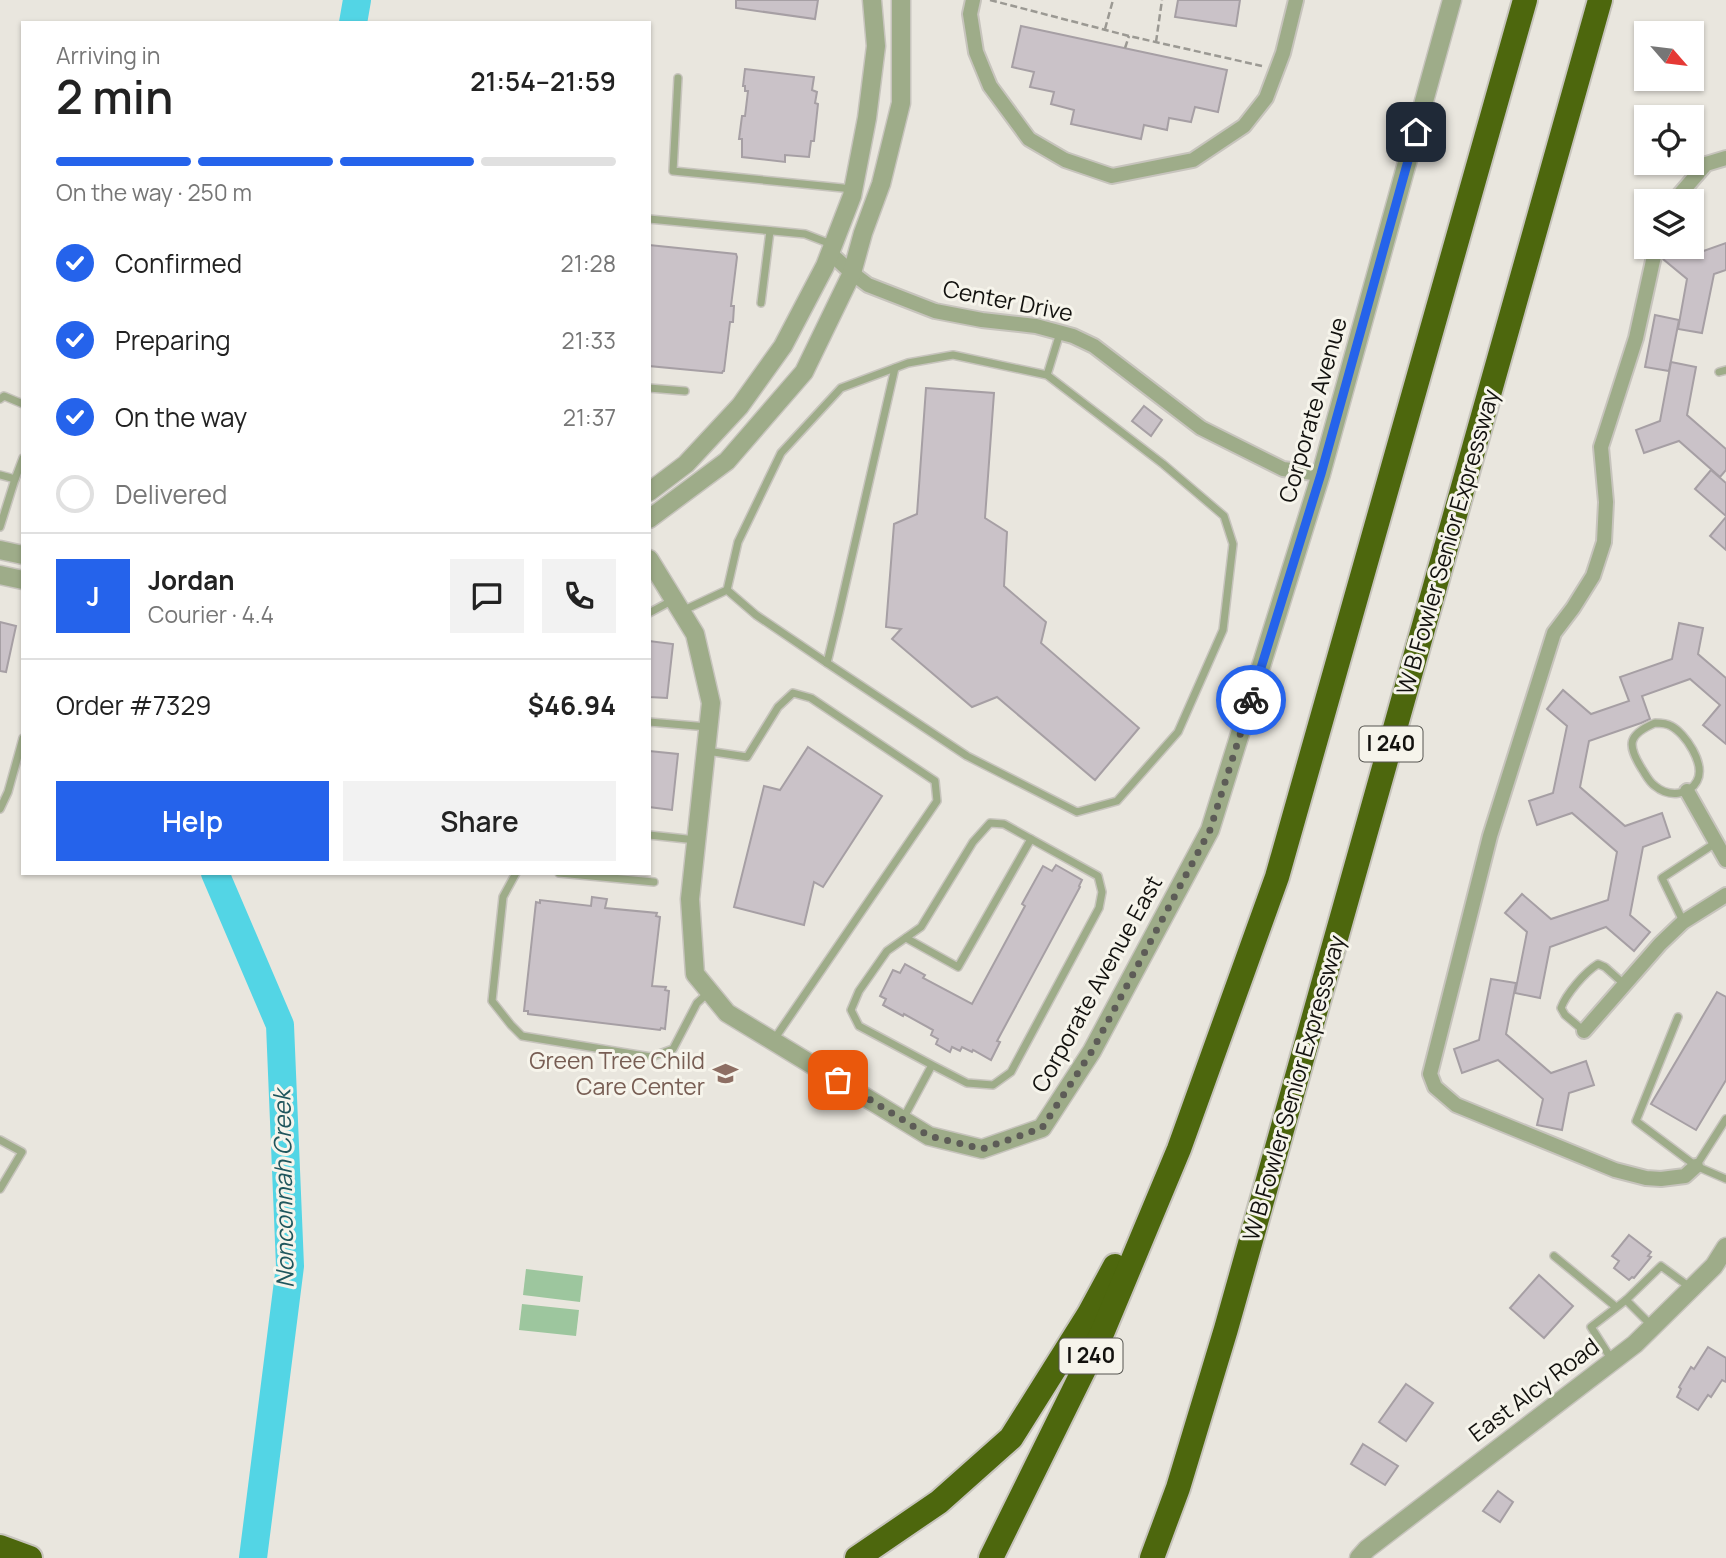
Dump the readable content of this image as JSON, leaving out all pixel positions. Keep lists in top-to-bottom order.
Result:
{
  "streets": {
    "highway": ["W B Fowler Senior Expressway", "I 240"],
    "street": [
      "Center Drive",
      "Corporate Avenue",
      "Corporate Avenue East",
      "East Alcy Road"
    ]
  },
  "crossings": [
    ["Center Drive", "Corporate Avenue"],
    ["Corporate Avenue", "Corporate Avenue East"],
    ["W B Fowler Senior Expressway", "I 240"]
  ],
  "water": ["Nonconnah Creek"],
  "places": {
    "school or university": ["Green Tree Child Care Center"]
  },
  "north": "bottom right",
  "page": {
    "heading": ["2 min", "Arriving in", "21:54–21:59"],
    "panel": [
      "Jordan",
      "Courier · 4.4",
      "Order #7329",
      "$46.94"
    ],
    "bar": "On the way · 250 m",
    "list": [
      ["Confirmed", "21:28"],
      ["Preparing", "21:33"],
      ["On the way", "21:37"],
      "Delivered"
    ],
    "round": "J",
    "buttons": ["Help", "Share"]
  }
}
